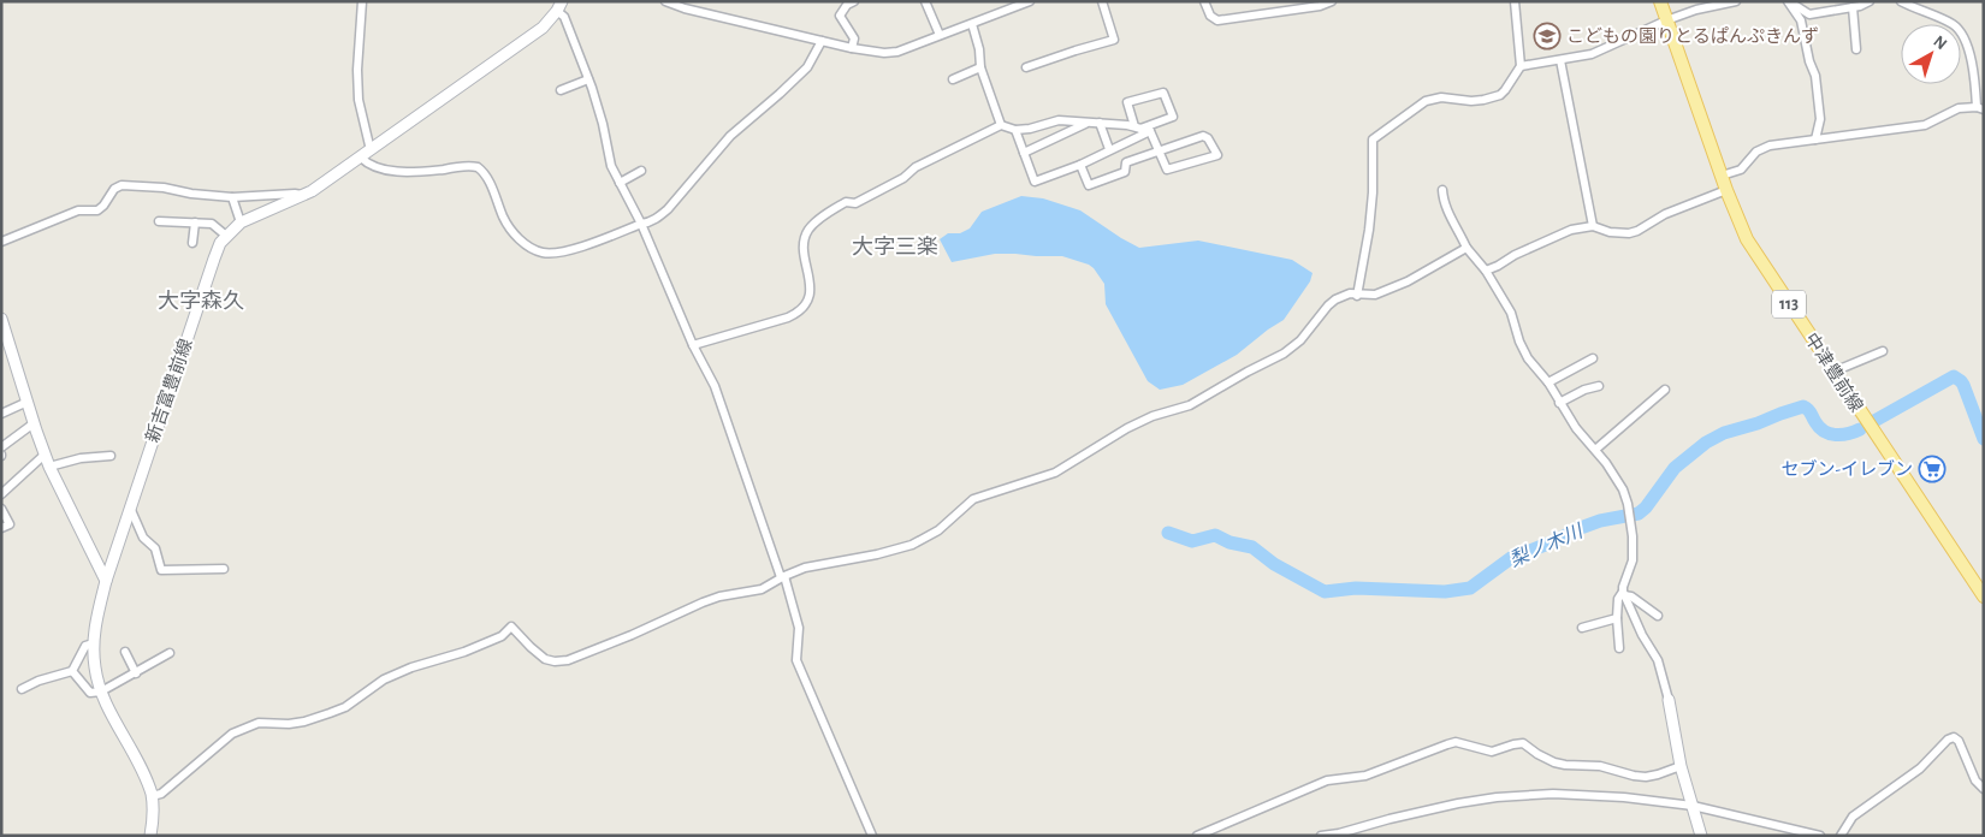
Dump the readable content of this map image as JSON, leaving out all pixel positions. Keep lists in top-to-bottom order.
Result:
{
  "streets": {
    "main road": ["113", "中津豊前線", "新吉富豊前線"]
  },
  "districts": ["大字三楽", "大字森久"],
  "water": ["梨ノ木川"],
  "places": {
    "school or university": ["こどもの園りとるぱんぷきんず"],
    "supermarket": ["セブン-イレブン"]
  },
  "north": "top right"
}
